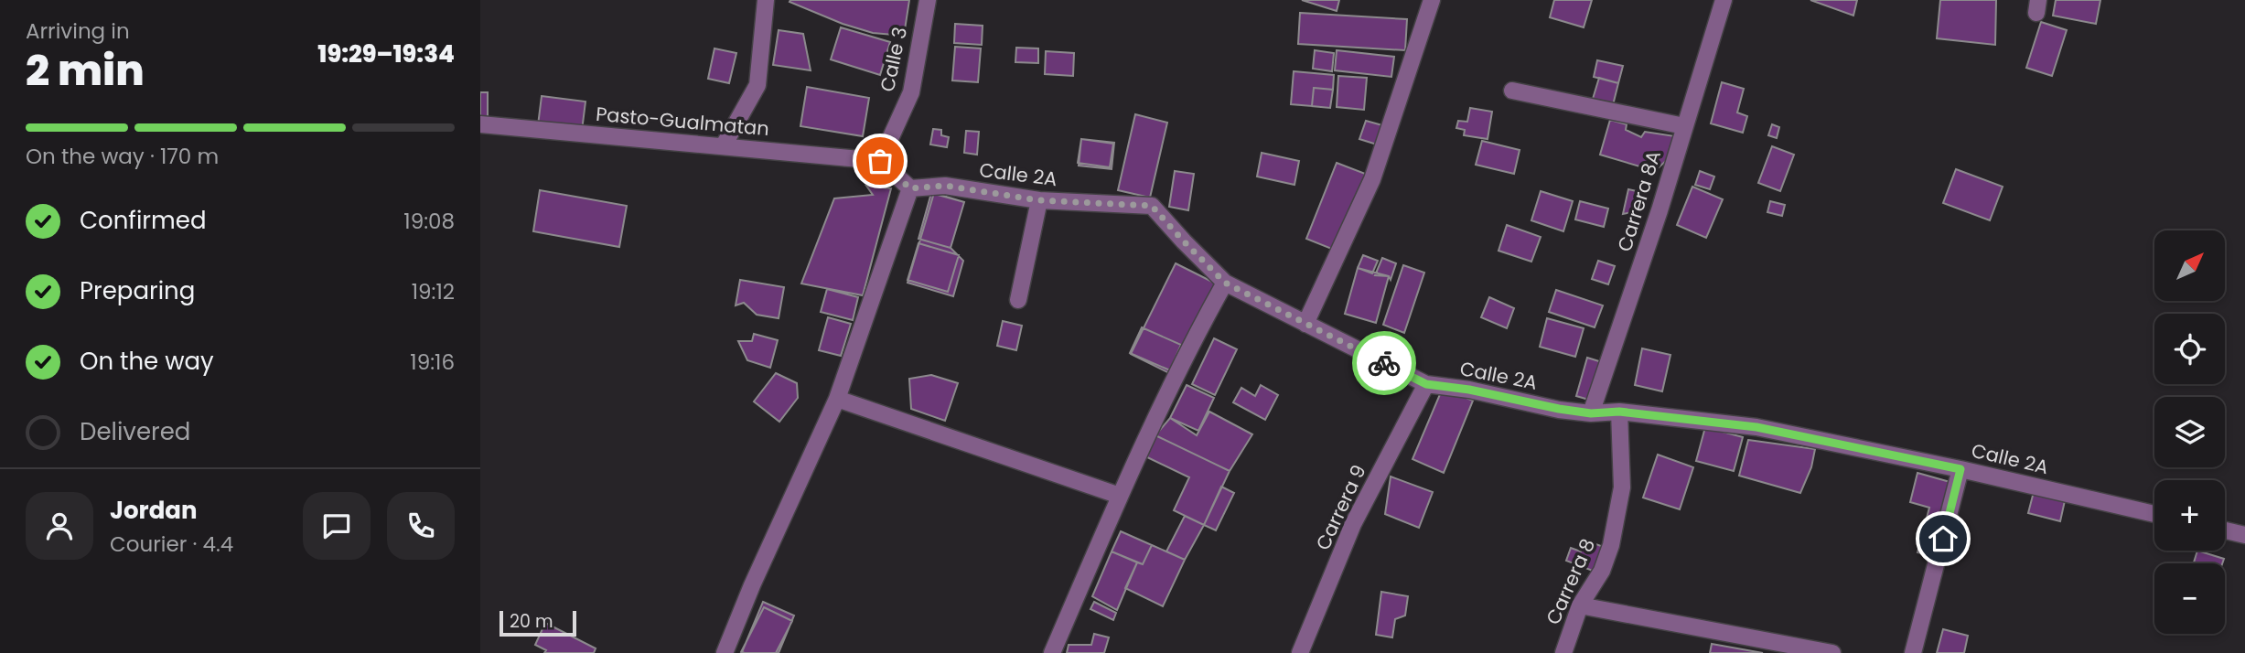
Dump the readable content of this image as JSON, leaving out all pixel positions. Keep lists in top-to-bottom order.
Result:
{
  "streets": {
    "street": [
      "Calle 3",
      "Pasto-Gualmatan",
      "Calle 2A",
      "Carrera 8A",
      "Carrera 9",
      "Carrera 8"
    ]
  },
  "crossings": [
    ["Calle 3", "Pasto-Gualmatan"],
    ["Calle 2A", "Carrera 8A"],
    ["Calle 2A", "Carrera 9"],
    ["Calle 2A", "Carrera 8"]
  ],
  "scale_bar": "20 m",
  "north": "top right",
  "page": {
    "heading": ["2 min", "Arriving in", "19:29–19:34"],
    "panel": ["Jordan", "Courier · 4.4"],
    "bar": "On the way · 170 m",
    "list": [
      ["Confirmed", "19:08"],
      ["Preparing", "19:12"],
      ["On the way", "19:16"],
      "Delivered"
    ],
    "map_buttons": ["+", "−"],
    "scale": "20 m"
  }
}
